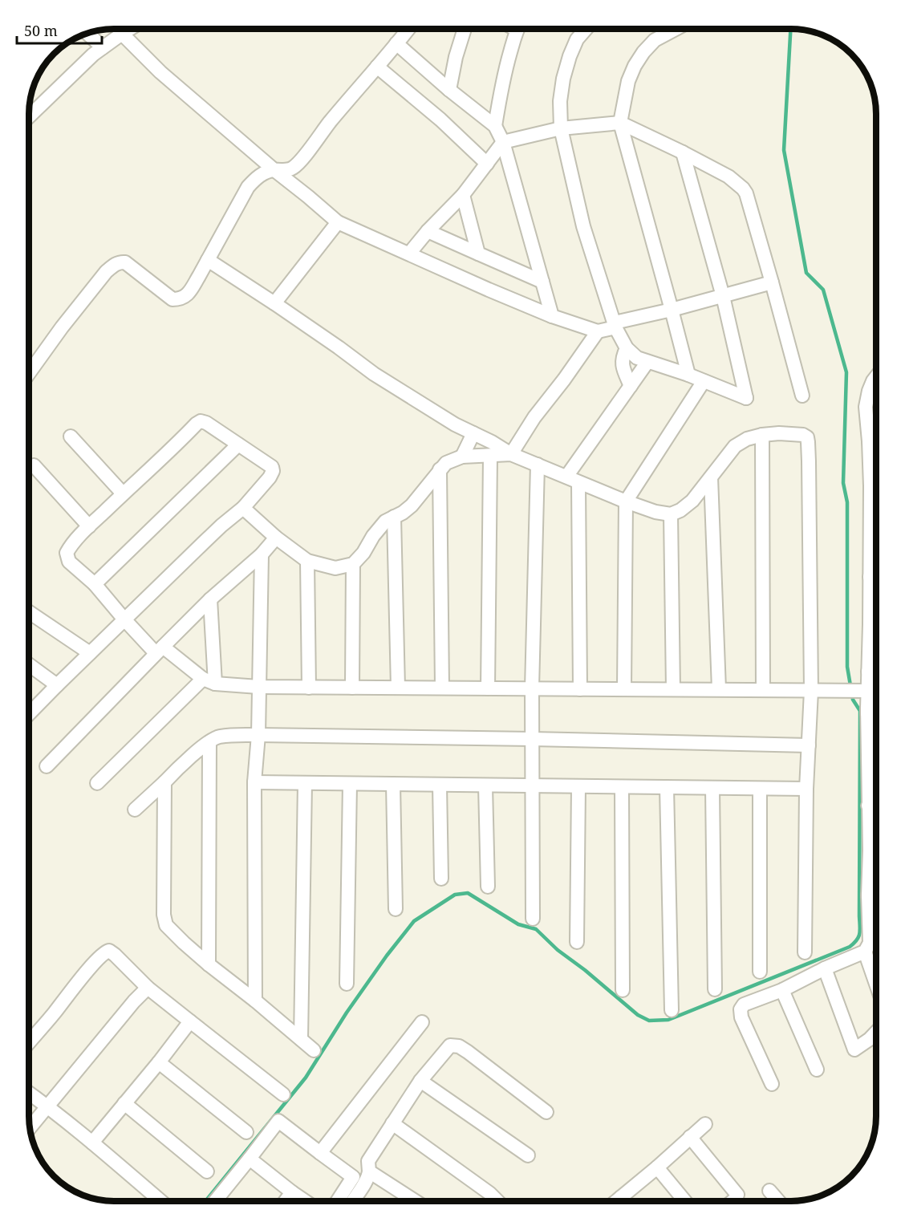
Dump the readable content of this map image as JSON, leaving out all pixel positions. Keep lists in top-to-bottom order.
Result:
{
  "scale_bar": "50 m"
}
